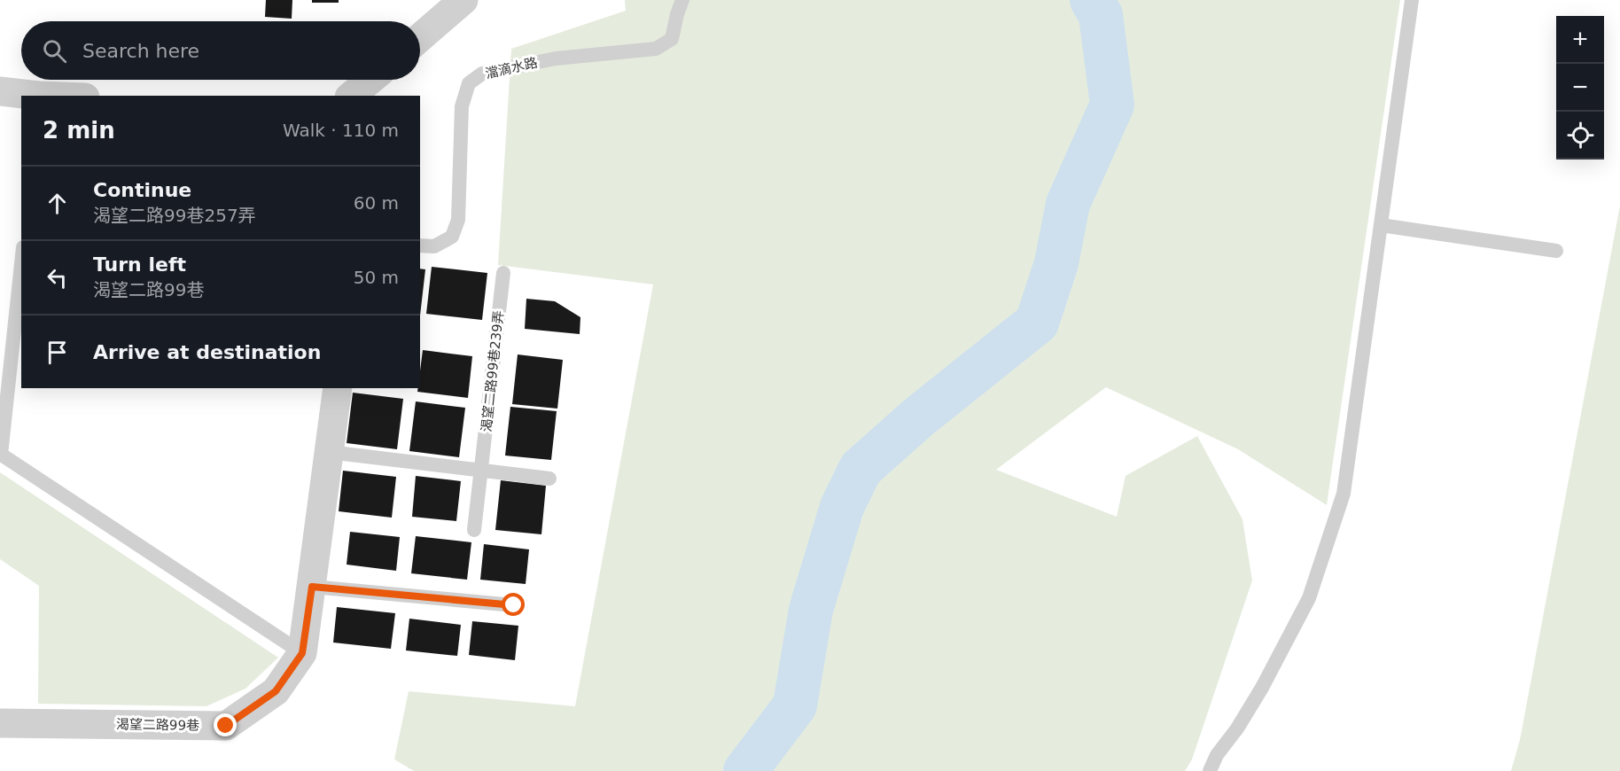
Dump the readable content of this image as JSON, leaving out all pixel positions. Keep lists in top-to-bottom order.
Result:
{
  "streets": {
    "street": ["渴望二路99巷"],
    "lane": ["澢滴水路", "渴望二路99巷239弄"]
  },
  "page": {
    "map_buttons": ["+", "−"],
    "search": "Search here",
    "heading": ["2 min", "Walk · 110 m"],
    "list": [
      ["Continue", "渴望二路99巷257弄", "60 m"],
      ["Turn left", "渴望二路99巷", "50 m"],
      "Arrive at destination"
    ]
  }
}
